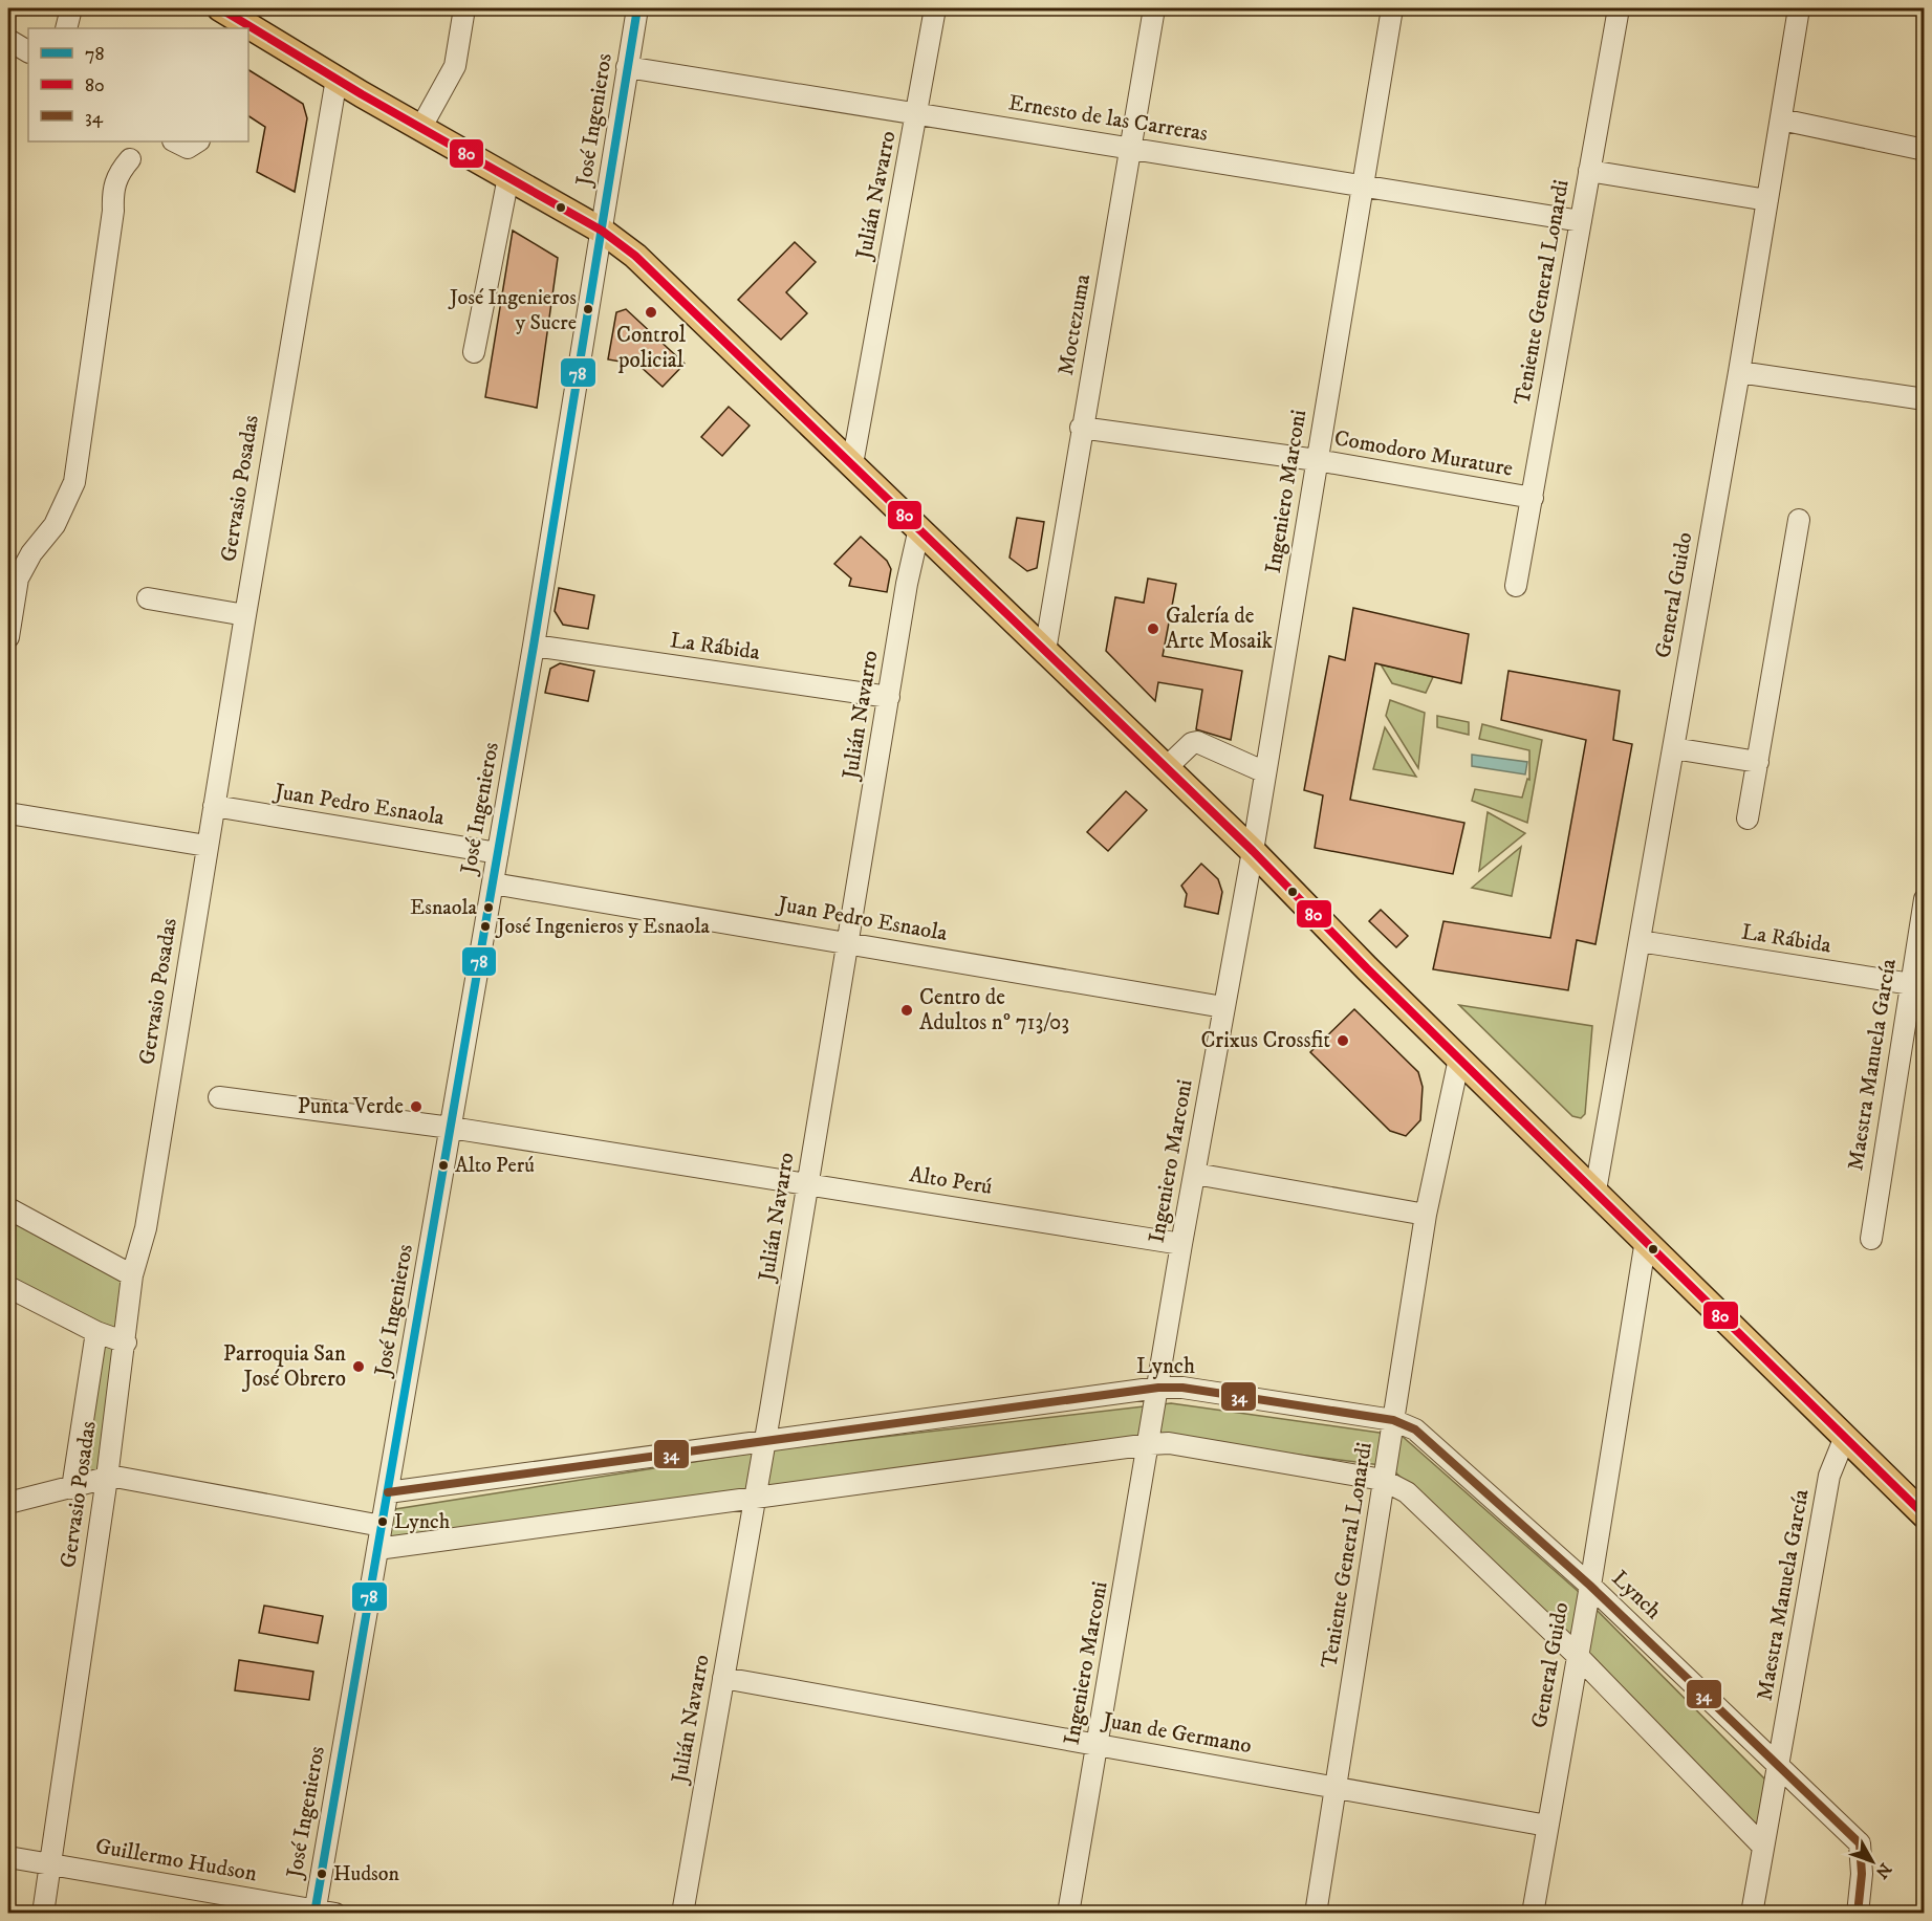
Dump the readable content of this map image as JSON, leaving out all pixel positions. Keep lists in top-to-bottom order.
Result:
{
  "streets": {
    "street": [
      "Ernesto de las Carreras",
      "José Ingenieros",
      "Julián Navarro",
      "Teniente General Lonardi",
      "Moctezuma",
      "Comodoro Murature",
      "Gervasio Posadas",
      "Ingeniero Marconi",
      "General Guido",
      "La Rábida",
      "Juan Pedro Esnaola",
      "Maestra Manuela García",
      "Alto Perú",
      "Lynch",
      "Juan de Germano",
      "Guillermo Hudson"
    ]
  },
  "crossings": [
    ["Ernesto de las Carreras", "José Ingenieros"],
    ["Ernesto de las Carreras", "Julián Navarro"],
    ["Ernesto de las Carreras", "Teniente General Lonardi"],
    ["Ernesto de las Carreras", "Moctezuma"],
    ["Ernesto de las Carreras", "Ingeniero Marconi"],
    ["José Ingenieros", "La Rábida"],
    ["José Ingenieros", "Juan Pedro Esnaola"],
    ["José Ingenieros", "Alto Perú"],
    ["José Ingenieros", "Lynch"],
    ["José Ingenieros", "Guillermo Hudson"],
    ["Julián Navarro", "La Rábida"],
    ["Julián Navarro", "Juan Pedro Esnaola"],
    ["Julián Navarro", "Alto Perú"],
    ["Julián Navarro", "Lynch"],
    ["Julián Navarro", "Juan de Germano"],
    ["Teniente General Lonardi", "Comodoro Murature"],
    ["Teniente General Lonardi", "Lynch"],
    ["Teniente General Lonardi", "Juan de Germano"],
    ["Moctezuma", "Comodoro Murature"],
    ["Comodoro Murature", "Ingeniero Marconi"],
    ["Gervasio Posadas", "Juan Pedro Esnaola"],
    ["Gervasio Posadas", "Guillermo Hudson"],
    ["Ingeniero Marconi", "Juan Pedro Esnaola"],
    ["Ingeniero Marconi", "Alto Perú"],
    ["Ingeniero Marconi", "Lynch"],
    ["Ingeniero Marconi", "Juan de Germano"],
    ["General Guido", "La Rábida"],
    ["General Guido", "Lynch"],
    ["General Guido", "Juan de Germano"],
    ["La Rábida", "Maestra Manuela García"],
    ["Maestra Manuela García", "Lynch"]
  ],
  "places": [
    "José Ingenieros y Sucre",
    "Control policial",
    "Galería de Arte Mosaik",
    "Esnaola",
    "José Ingenieros y Esnaola",
    "Centro de Adultos nº 713/03",
    "Crixus Crossfit",
    "Punta Verde",
    "Alto Perú",
    "Parroquia San José Obrero",
    "Lynch",
    "Hudson"
  ],
  "lines": ["transit line 78", "transit line 80", "transit line 34"],
  "legend": ["78", "80", "34"],
  "north": "bottom right"
}
